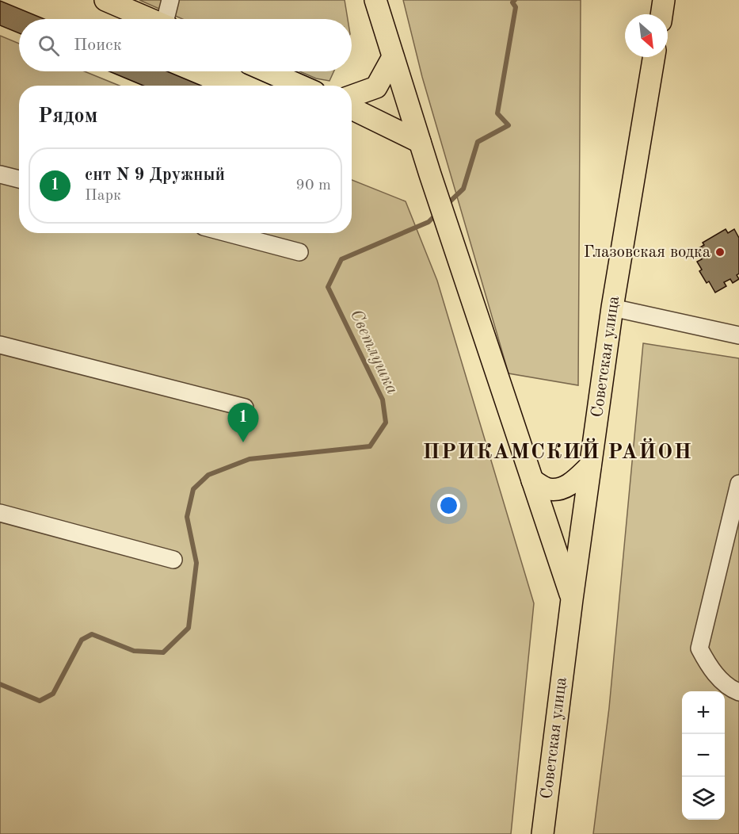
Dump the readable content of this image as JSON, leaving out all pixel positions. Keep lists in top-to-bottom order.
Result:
{
  "streets": {
    "main road": ["Советская улица"]
  },
  "districts": ["ПРИКАМСКИЙ РАЙОН"],
  "water": ["Светлушка"],
  "places": ["Глазовская водка"],
  "north": "bottom right",
  "page": {
    "search": "Поиск",
    "heading": "Рядом",
    "list": [
      {
        "mark": "1",
        "name": "снт N 9 Дружный",
        "note": "Парк",
        "value": "90 m"
      }
    ],
    "pins": "1",
    "map_buttons": ["+", "−"]
  }
}
